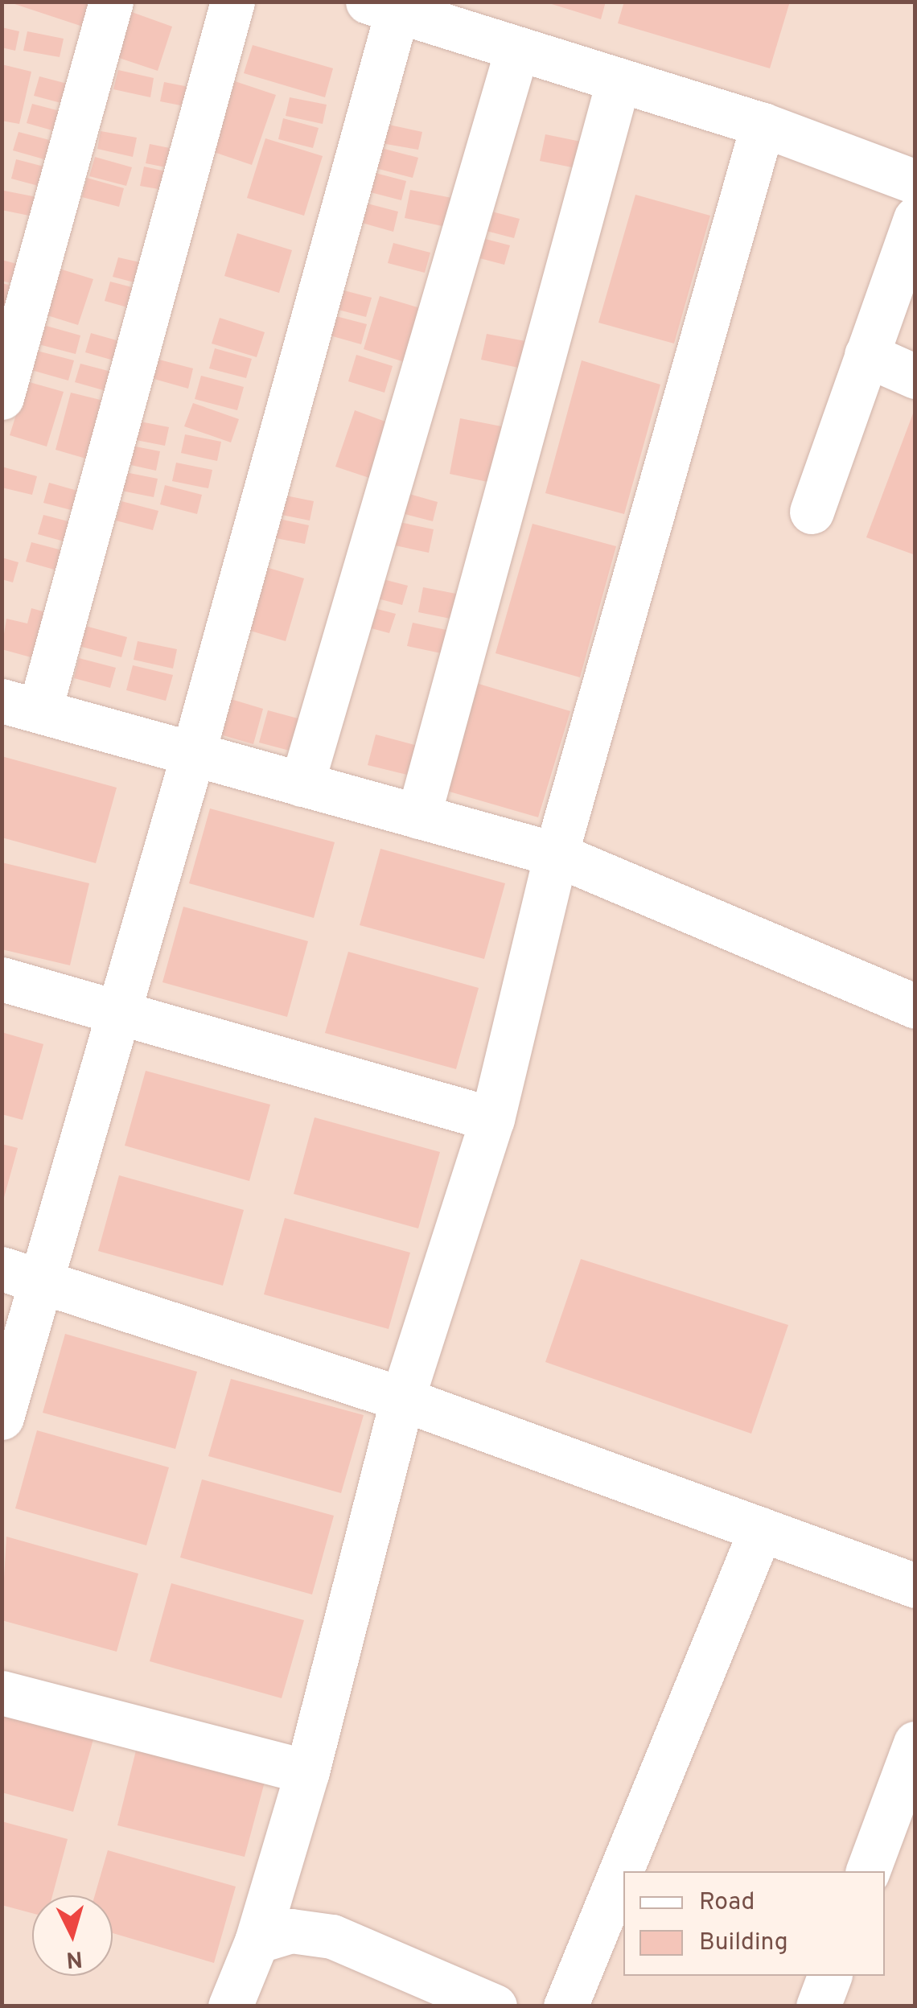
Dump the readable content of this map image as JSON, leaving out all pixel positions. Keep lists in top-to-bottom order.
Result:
{
  "legend": ["Road", "Building"],
  "north": "bottom"
}
